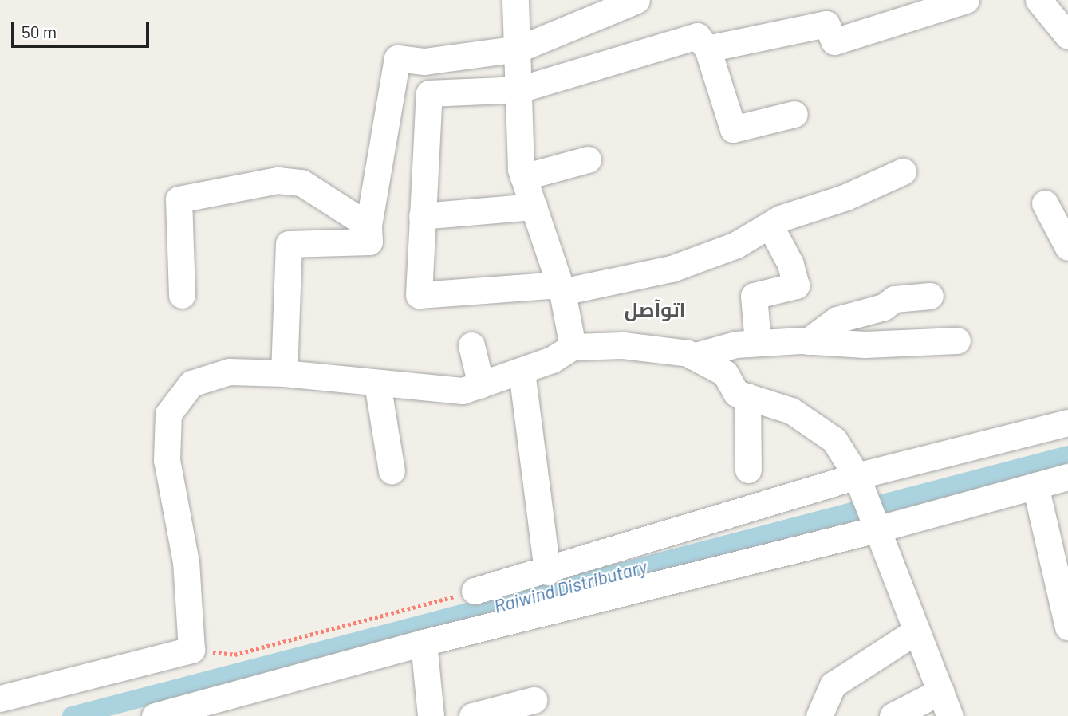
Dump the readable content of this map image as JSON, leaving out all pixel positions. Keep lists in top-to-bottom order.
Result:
{
  "districts": ["اتوآصل"],
  "water": ["Raiwind Distributary"],
  "scale_bar": "50 m"
}
